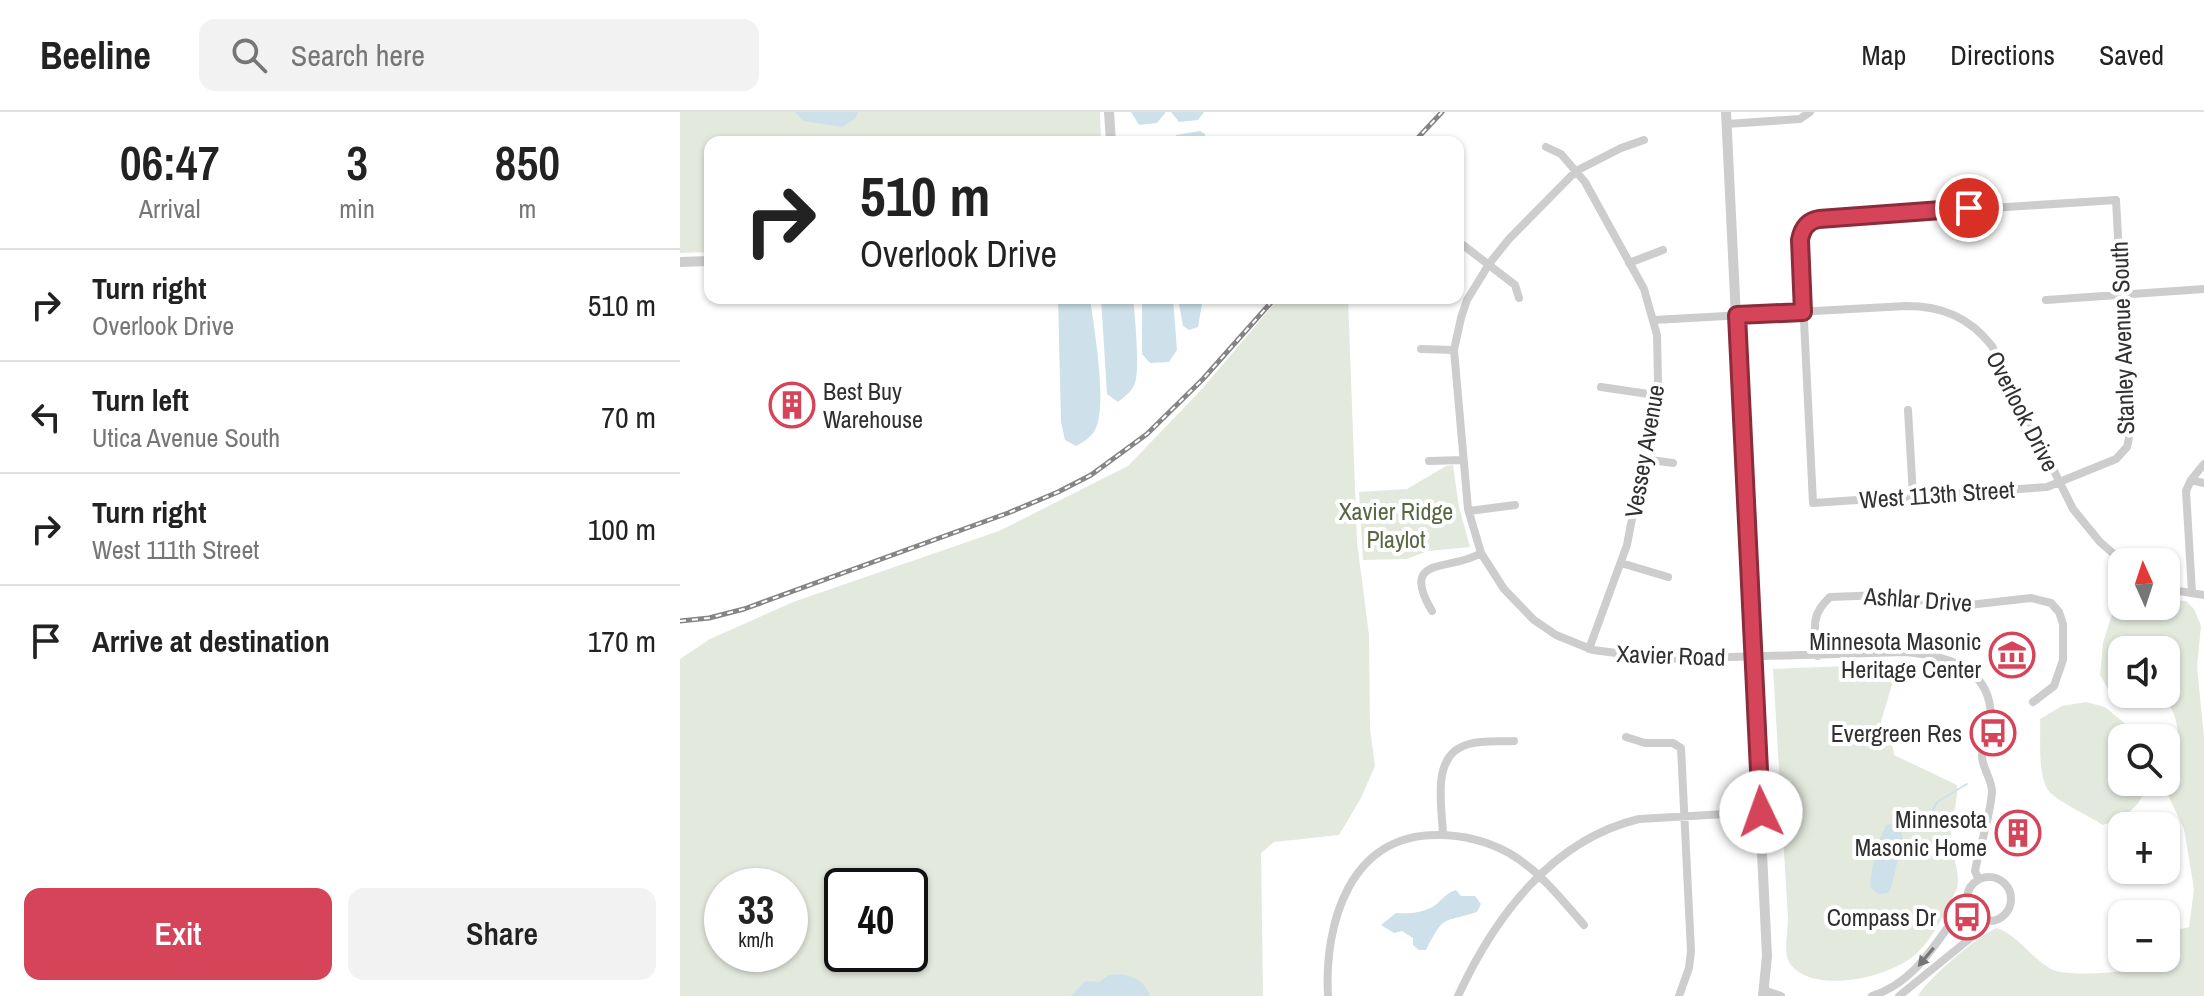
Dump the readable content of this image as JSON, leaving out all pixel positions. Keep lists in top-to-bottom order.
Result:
{
  "streets": {
    "street": [
      "Stanley Avenue South",
      "Overlook Drive",
      "Vessey Avenue",
      "West 113th Street",
      "Ashlar Drive",
      "Xavier Road"
    ]
  },
  "crossings": [
    ["Stanley Avenue South", "Overlook Drive"],
    ["Stanley Avenue South", "West 113th Street"],
    ["Overlook Drive", "Vessey Avenue"],
    ["Overlook Drive", "West 113th Street"],
    ["Vessey Avenue", "Xavier Road"],
    ["Ashlar Drive", "Xavier Road"]
  ],
  "parks": ["Xavier Ridge Playlot"],
  "places": {
    "building": ["Best Buy Warehouse", "Minnesota Masonic Home"],
    "museum": ["Minnesota Masonic Heritage Center"],
    "bus stop": ["Evergreen Res", "Compass Dr"]
  },
  "north": "top",
  "page": {
    "header": "Beeline",
    "search": "Search here",
    "nav": ["Map", "Directions", "Saved"],
    "eta": [
      "06:47",
      "Arrival",
      "3",
      "min",
      "850",
      "m"
    ],
    "turn": ["510 m", "Overlook Drive"],
    "list": [
      {
        "name": "Turn right",
        "note": "Overlook Drive",
        "value": "510 m"
      },
      {
        "name": "Turn left",
        "note": "Utica Avenue South",
        "value": "70 m"
      },
      {
        "name": "Turn right",
        "note": "West 111th Street",
        "value": "100 m"
      },
      {
        "name": "Arrive at destination",
        "value": "170 m"
      }
    ],
    "map_buttons": ["+", "−"],
    "speed": "33 km/h",
    "limit": "40",
    "buttons": ["Exit", "Share"]
  }
}
